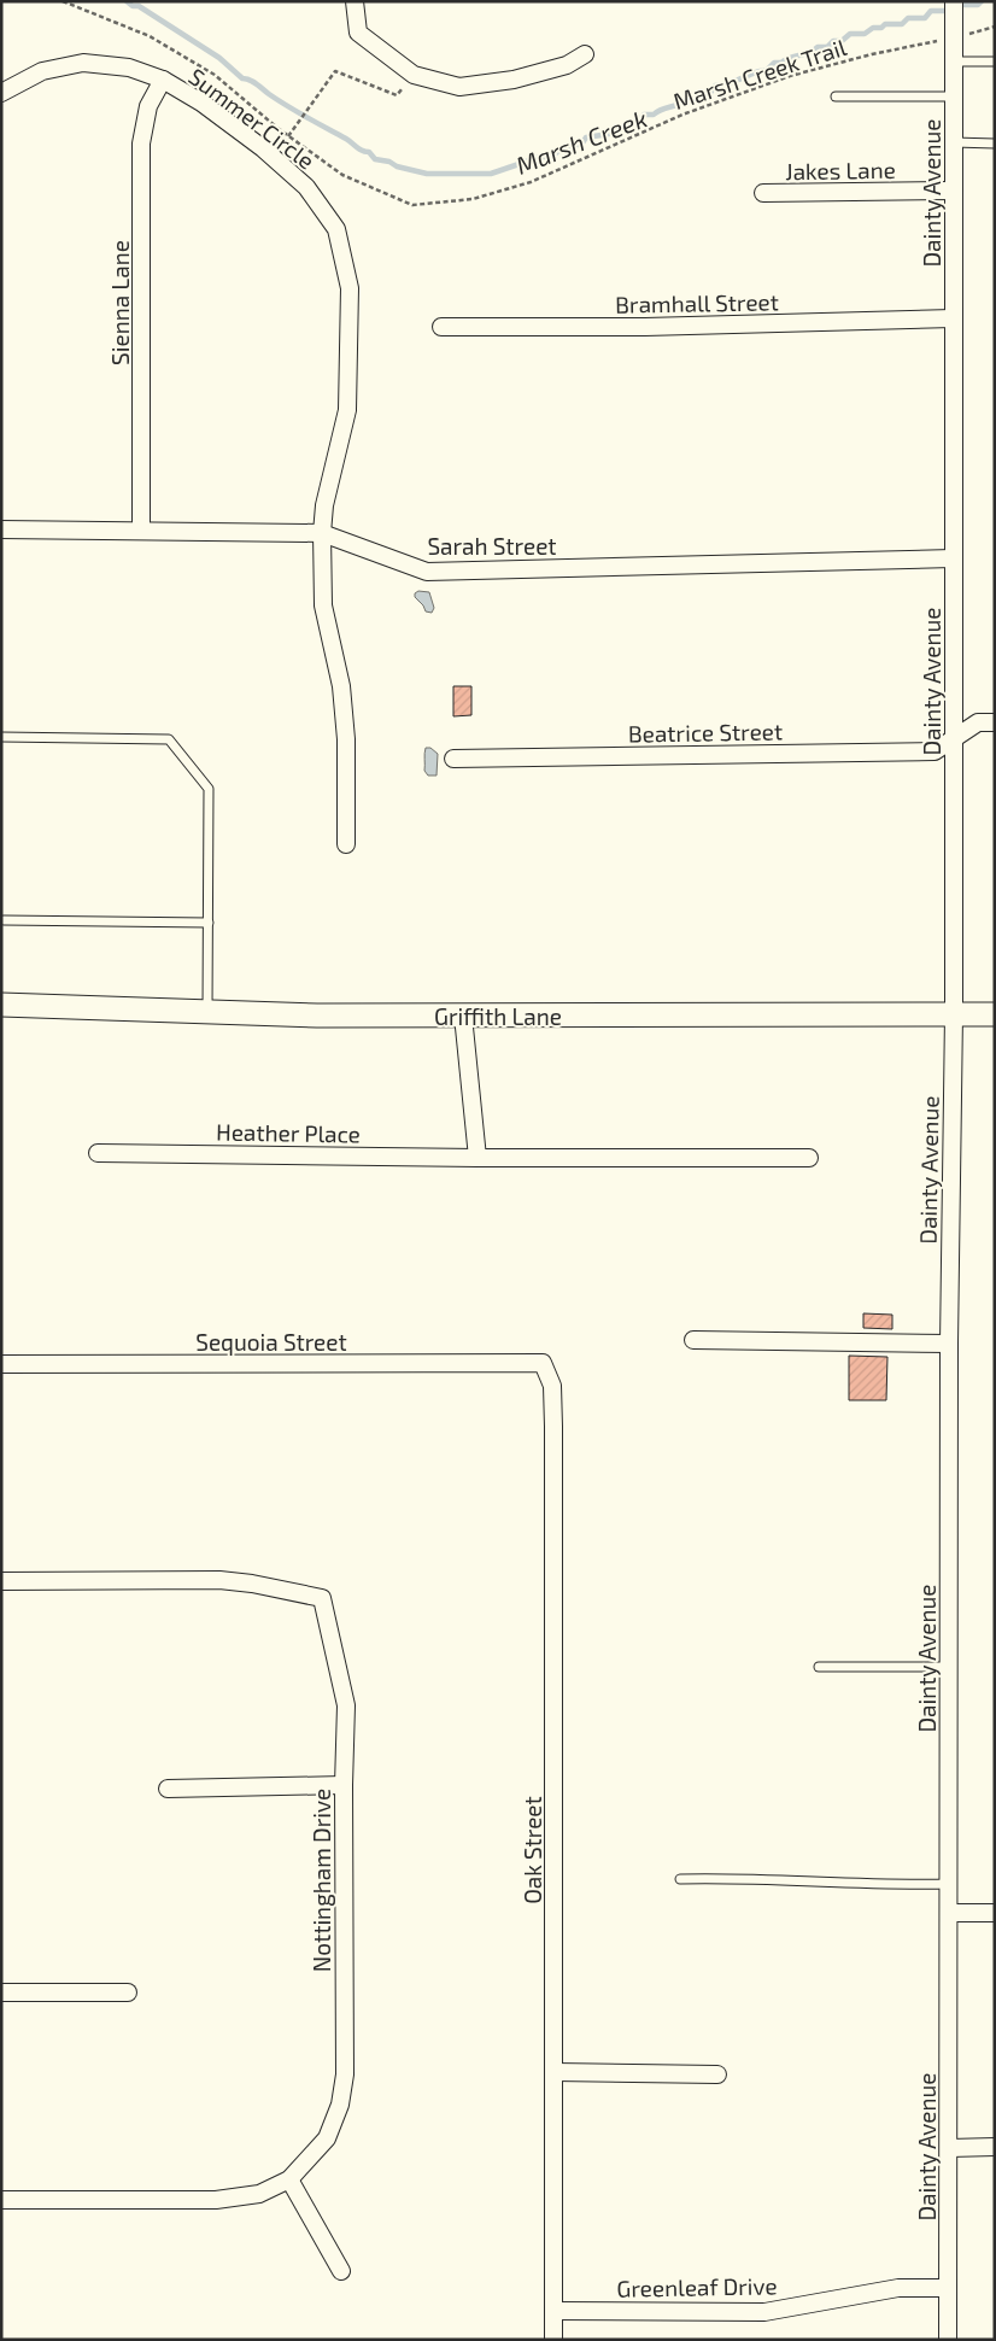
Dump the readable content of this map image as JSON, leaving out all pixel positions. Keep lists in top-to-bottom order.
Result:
{
  "streets": {
    "street": [
      "Summer Circle",
      "Jakes Lane",
      "Dainty Avenue",
      "Sienna Lane",
      "Bramhall Street",
      "Sarah Street",
      "Beatrice Street",
      "Griffith Lane",
      "Heather Place",
      "Sequoia Street",
      "Oak Street",
      "Nottingham Drive",
      "Greenleaf Drive"
    ],
    "path": ["Marsh Creek Trail"]
  },
  "crossings": [
    ["Marsh Creek Trail", "Dainty Avenue"],
    ["Summer Circle", "Sienna Lane"],
    ["Summer Circle", "Sarah Street"],
    ["Jakes Lane", "Dainty Avenue"],
    ["Dainty Avenue", "Bramhall Street"],
    ["Dainty Avenue", "Sarah Street"],
    ["Dainty Avenue", "Beatrice Street"],
    ["Dainty Avenue", "Griffith Lane"],
    ["Dainty Avenue", "Greenleaf Drive"],
    ["Sienna Lane", "Sarah Street"],
    ["Sequoia Street", "Oak Street"],
    ["Oak Street", "Greenleaf Drive"]
  ],
  "water": ["Marsh Creek"]
}
